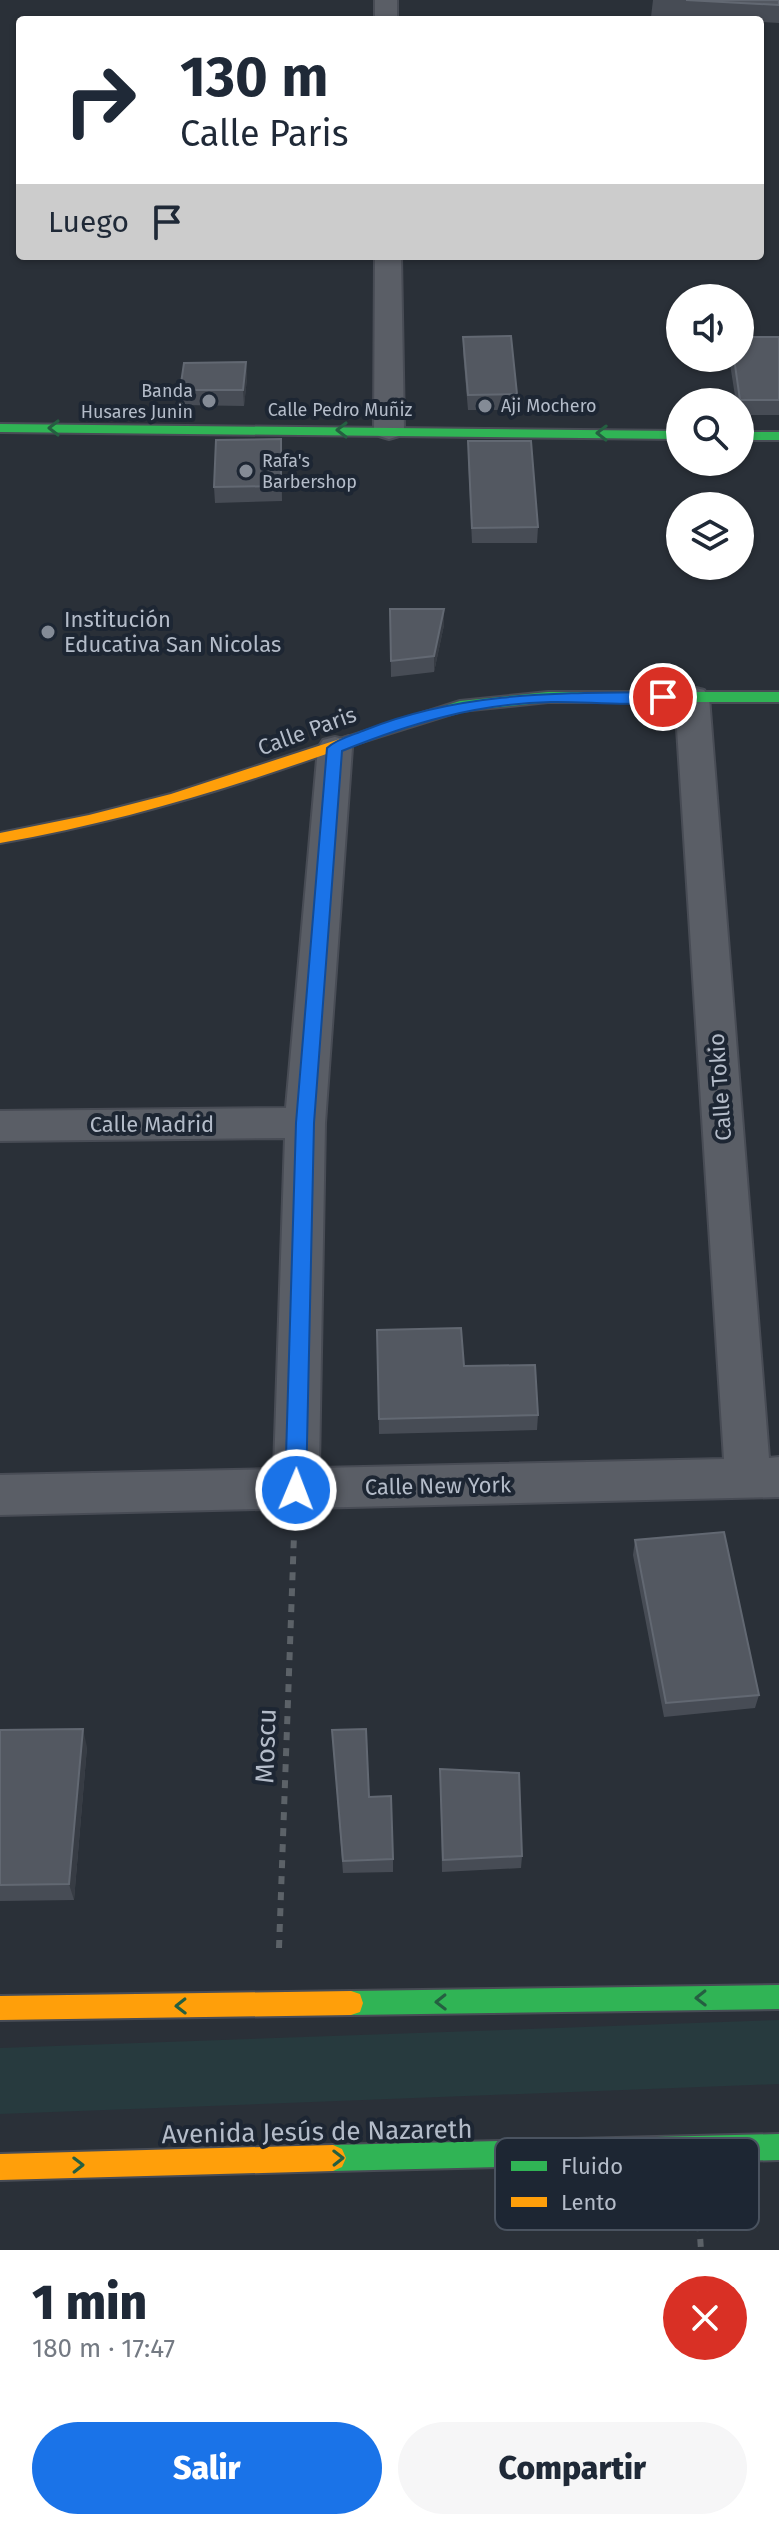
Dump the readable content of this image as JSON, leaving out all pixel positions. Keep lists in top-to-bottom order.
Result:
{
  "streets": {
    "street": [
      "Calle Pedro Muñiz",
      "Calle Paris",
      "Calle Tokio",
      "Calle Madrid",
      "Calle New York",
      "Avenida Jesús de Nazareth"
    ],
    "path": ["Moscu"]
  },
  "crossings": [
    ["Calle Paris", "Calle Tokio"],
    ["Calle Tokio", "Calle New York"],
    ["Calle New York", "Moscu"]
  ],
  "one_way": ["Calle Pedro Muñiz"],
  "places": [
    "Banda Husares Junin",
    "Aji Mochero",
    "Rafa's Barbershop",
    "Institución Educativa San Nicolas"
  ],
  "legend": ["Fluido", "Lento"],
  "page": {
    "turn": ["130 m", "Calle Paris"],
    "then": "Luego",
    "heading": ["1 min", "180 m · 17:47"],
    "buttons": ["Salir", "Compartir"]
  }
}
